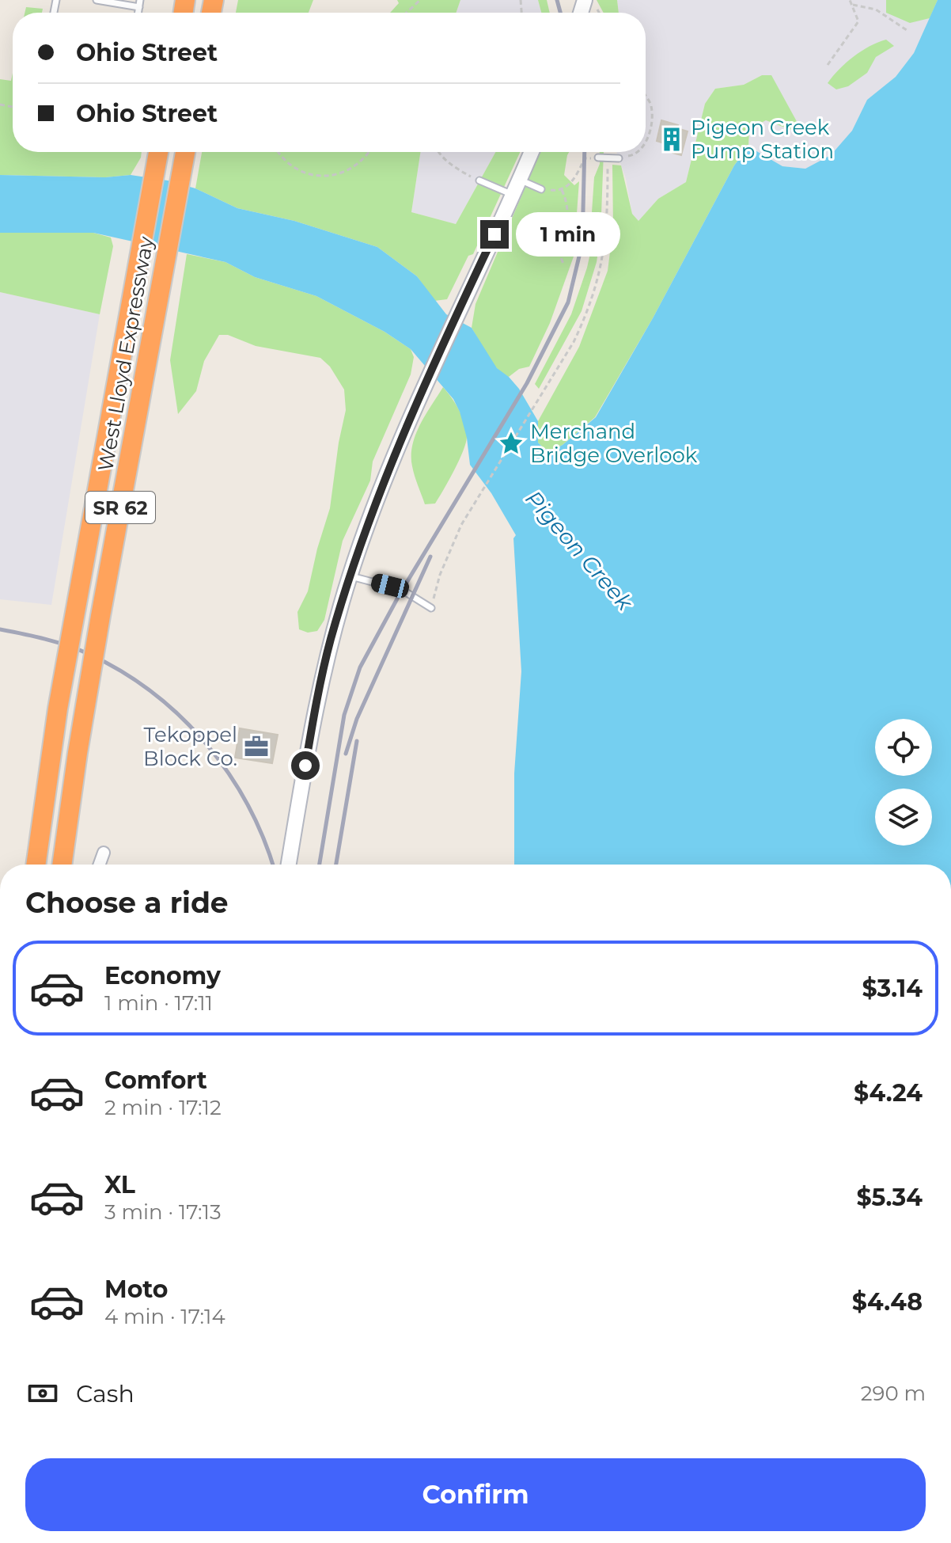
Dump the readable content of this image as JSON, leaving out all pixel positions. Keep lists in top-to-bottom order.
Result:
{
  "streets": {
    "highway": ["West Lloyd Expressway", "SR 62"]
  },
  "water": ["Pigeon Creek"],
  "places": {
    "building": ["Pigeon Creek Pump Station"],
    "place": ["Merchand Bridge Overlook"],
    "office": ["Tekoppel Block Co."]
  },
  "page": {
    "banner": ["Ohio Street", "Ohio Street"],
    "bubble": "1 min",
    "heading": "Choose a ride",
    "list": [
      {
        "name": "Economy",
        "note": "1 min · 17:11",
        "value": "$3.14"
      },
      {
        "name": "Comfort",
        "note": "2 min · 17:12",
        "value": "$4.24"
      },
      {
        "name": "XL",
        "note": "3 min · 17:13",
        "value": "$5.34"
      },
      {
        "name": "Moto",
        "note": "4 min · 17:14",
        "value": "$4.48"
      }
    ],
    "pay": ["Cash", "290 m"],
    "buttons": "Confirm"
  }
}
